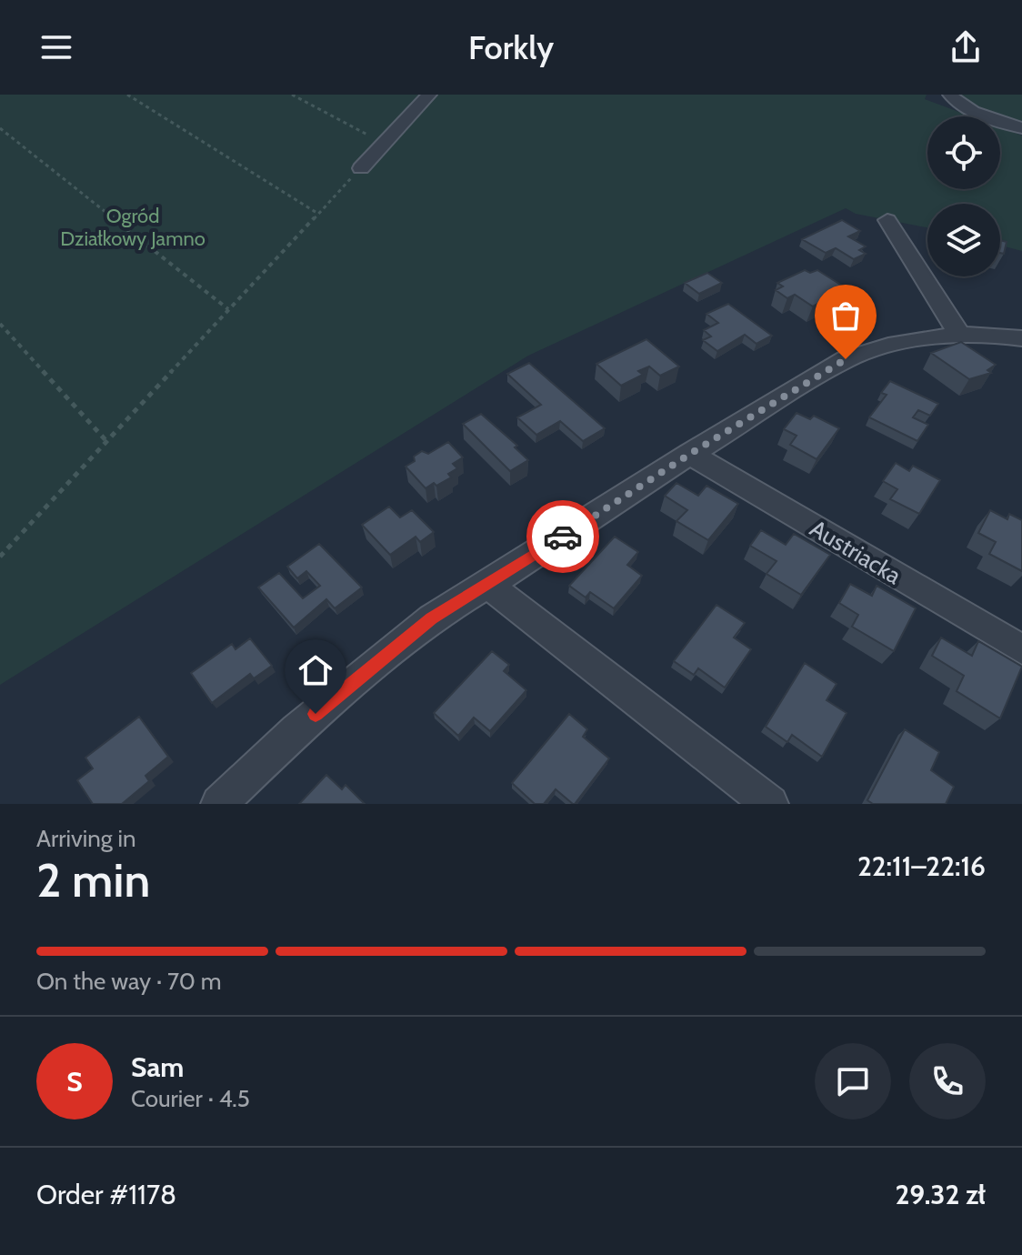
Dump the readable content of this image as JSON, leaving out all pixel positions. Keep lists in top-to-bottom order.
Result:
{
  "streets": {
    "street": ["Austriacka"]
  },
  "parks": ["Ogród Działkowy Jamno"],
  "page": {
    "header": "Forkly",
    "heading": ["2 min", "Arriving in", "22:11–22:16"],
    "panel": [
      "Sam",
      "Courier · 4.5",
      "Order #1178",
      "29.32 zł"
    ],
    "bar": "On the way · 70 m",
    "round": "S"
  }
}
